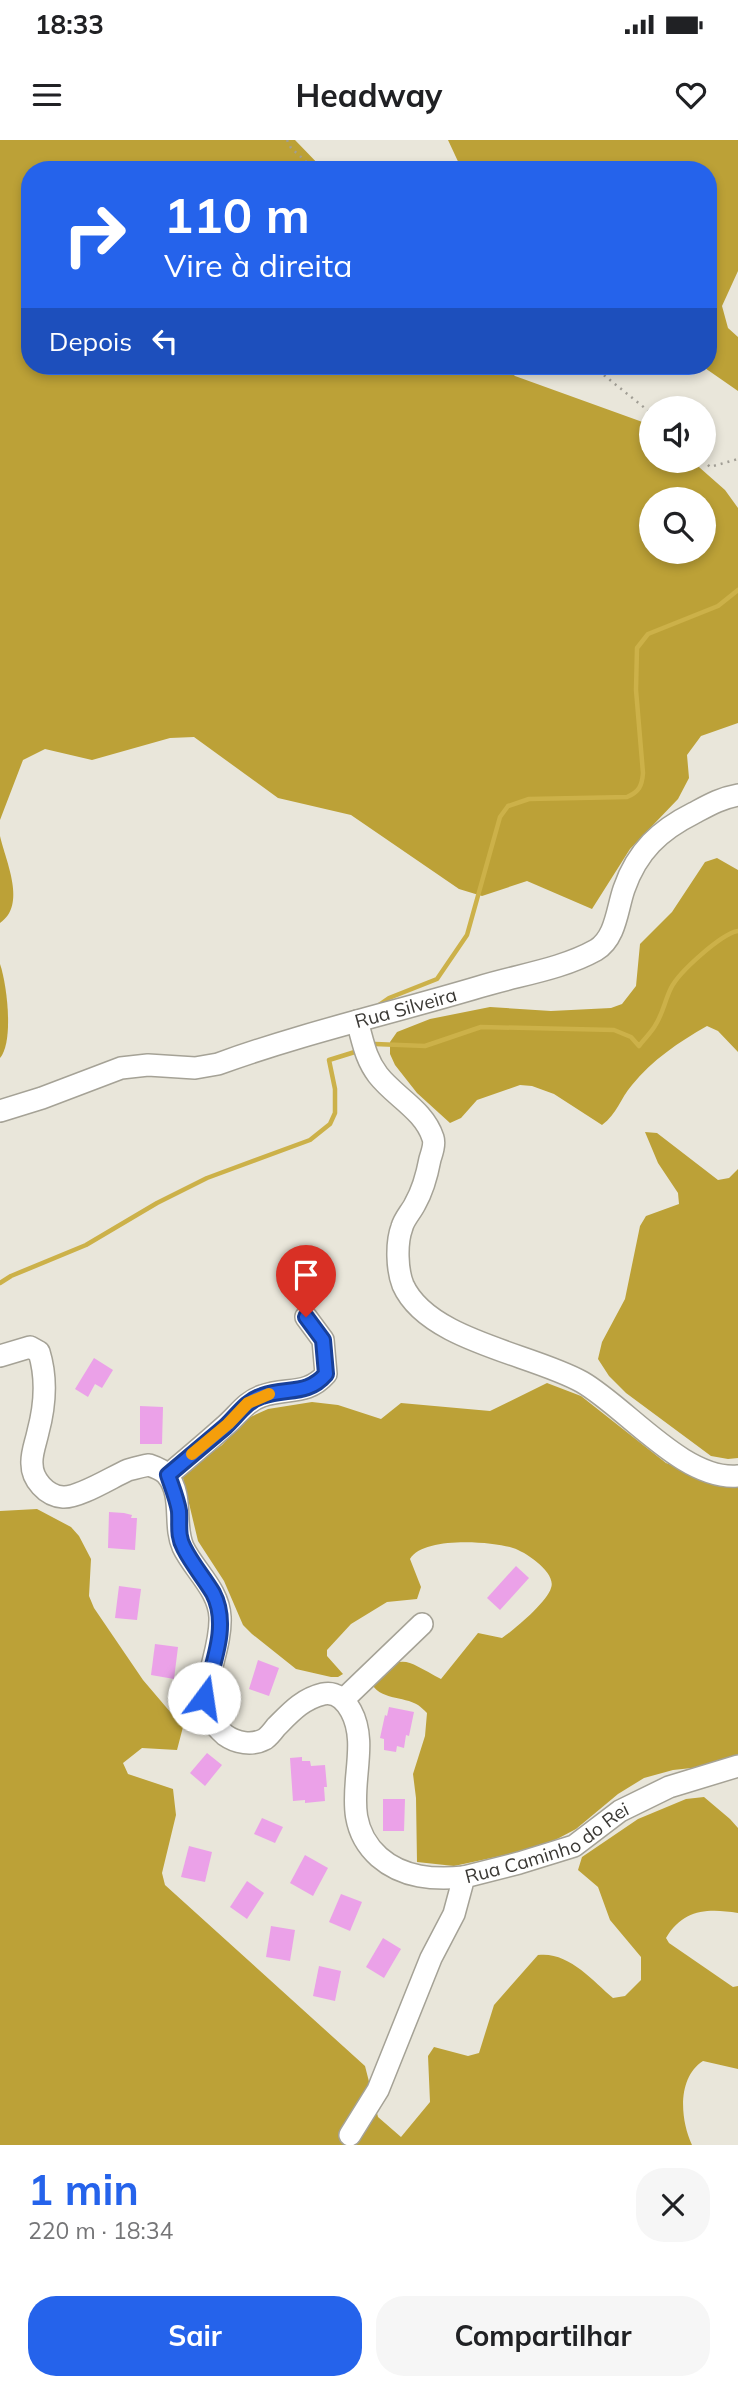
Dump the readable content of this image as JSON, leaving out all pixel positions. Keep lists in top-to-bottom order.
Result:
{
  "streets": {
    "street": ["Rua Silveira", "Rua Caminho do Rei"]
  },
  "page": {
    "status": "18:33",
    "header": "Headway",
    "turn": ["110 m", "Vire à direita"],
    "then": "Depois",
    "heading": ["1 min", "220 m · 18:34"],
    "buttons": ["Sair", "Compartilhar"]
  }
}
